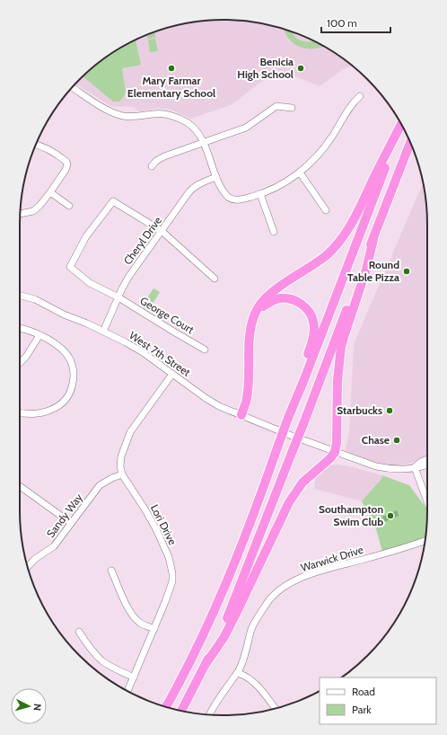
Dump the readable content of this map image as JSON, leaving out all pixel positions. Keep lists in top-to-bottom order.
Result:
{
  "streets": {
    "street": [
      "Cheryl Drive",
      "George Court",
      "West 7th Street",
      "Sandy Way",
      "Lori Drive",
      "Warwick Drive"
    ]
  },
  "crossings": [
    ["Cheryl Drive", "George Court"],
    ["Cheryl Drive", "West 7th Street"],
    ["Sandy Way", "Lori Drive"]
  ],
  "places": [
    "Mary Farmar Elementary School",
    "Benicia High School",
    "Round Table Pizza",
    "Starbucks",
    "Chase",
    "Southampton Swim Club"
  ],
  "legend": ["Road", "Park"],
  "scale_bar": "100 m",
  "north": "right"
}
